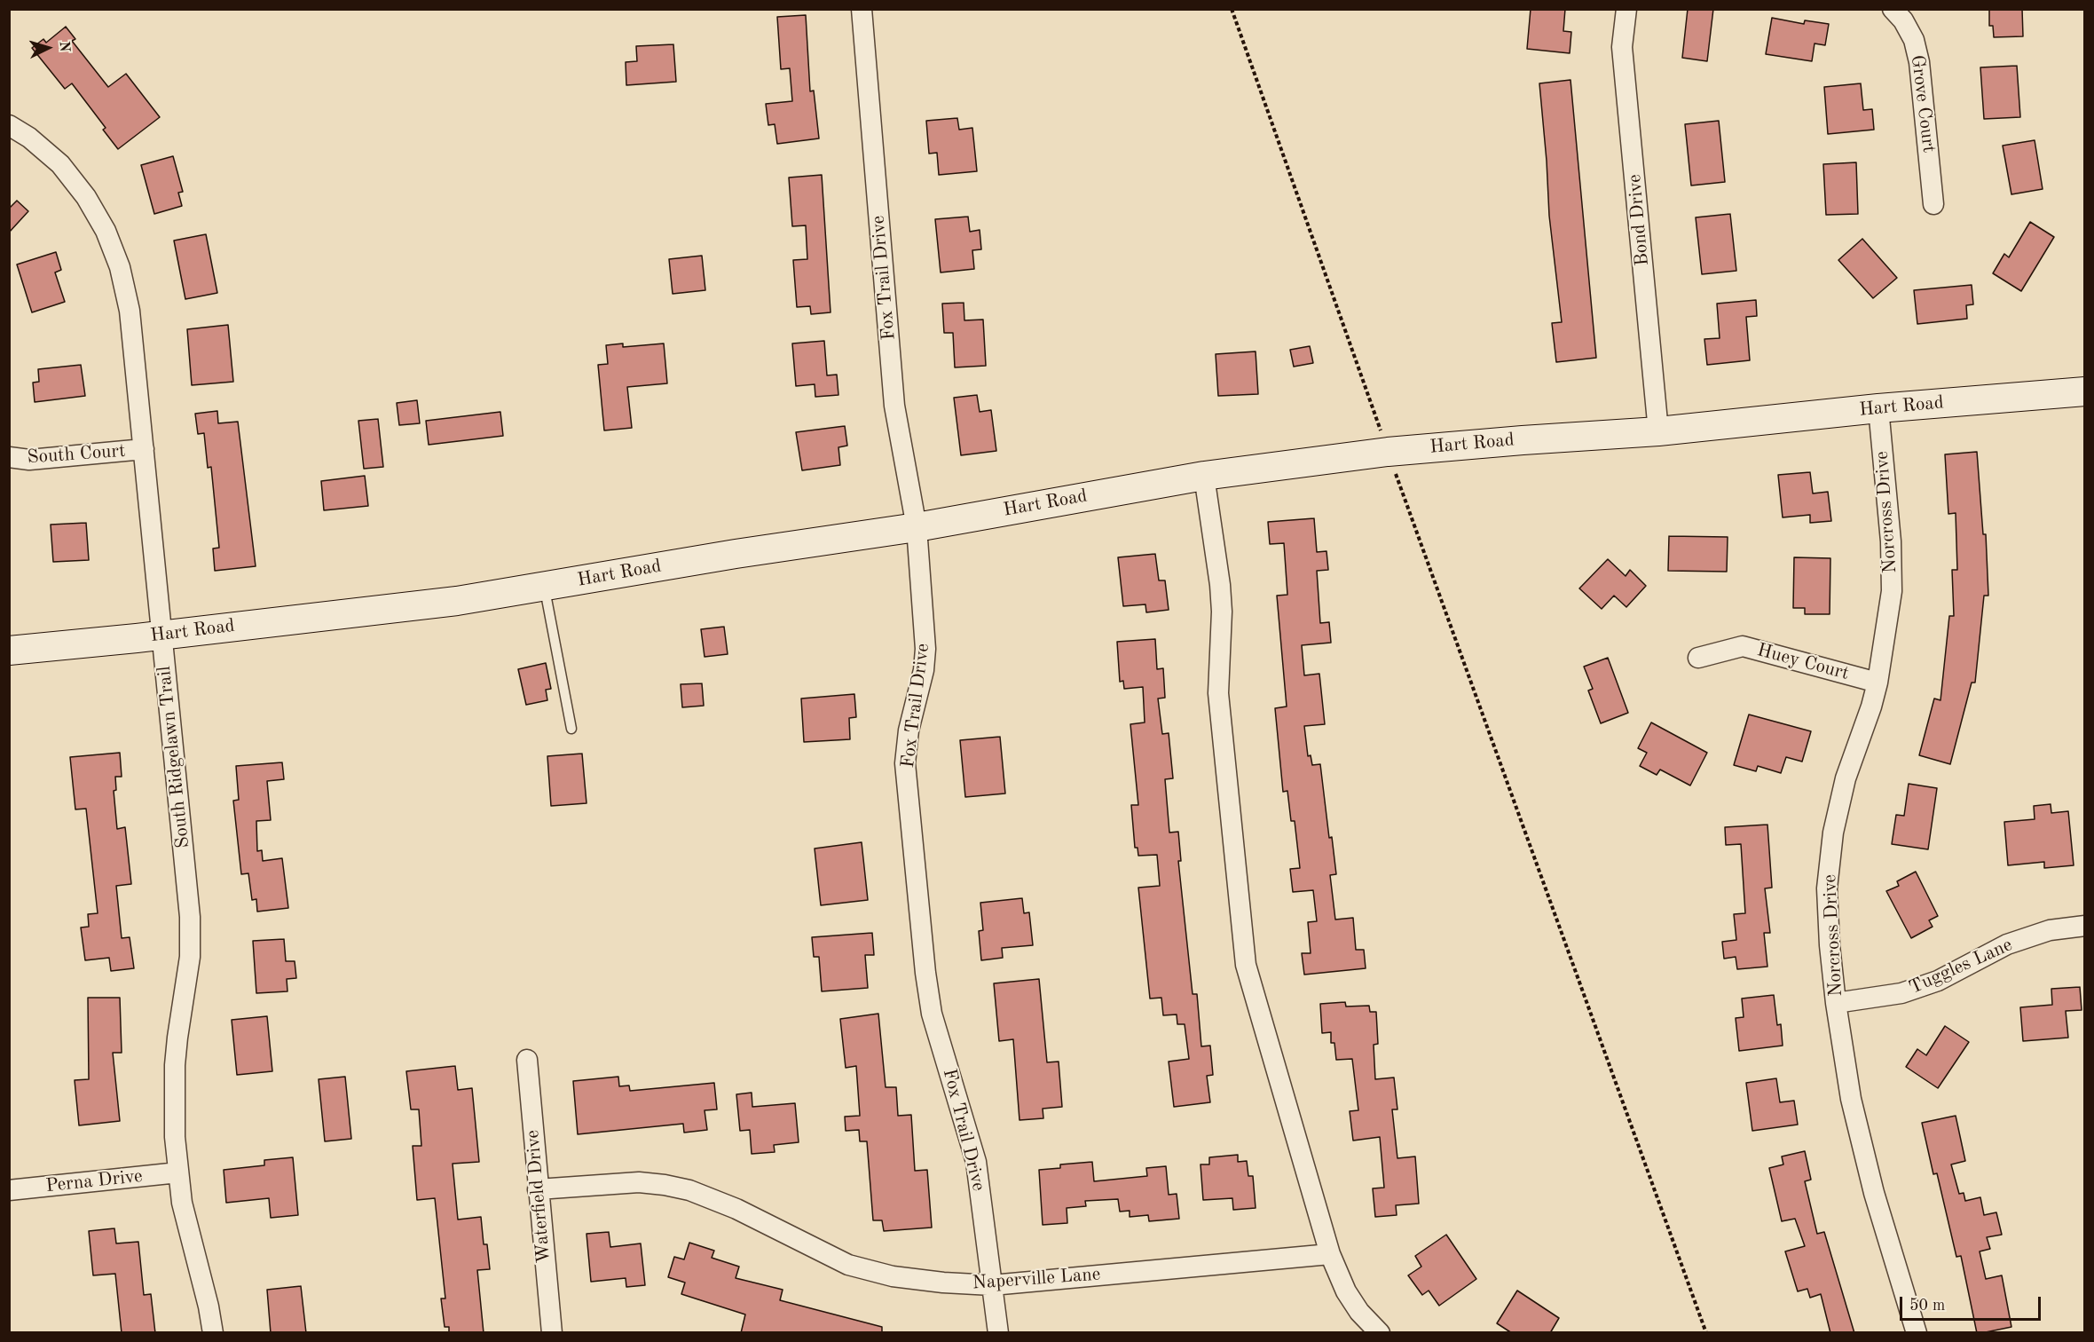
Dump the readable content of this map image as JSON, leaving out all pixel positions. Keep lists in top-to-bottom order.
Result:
{
  "streets": {
    "street": [
      "Grove Court",
      "Bond Drive",
      "Fox Trail Drive",
      "Hart Road",
      "South Court",
      "Norcross Drive",
      "Huey Court",
      "South Ridgelawn Trail",
      "Tuggles Lane",
      "Perna Drive",
      "Waterfield Drive",
      "Naperville Lane"
    ]
  },
  "crossings": [
    ["Bond Drive", "Hart Road"],
    ["Fox Trail Drive", "Hart Road"],
    ["Fox Trail Drive", "Naperville Lane"],
    ["Hart Road", "Norcross Drive"],
    ["Hart Road", "South Ridgelawn Trail"],
    ["South Court", "South Ridgelawn Trail"],
    ["Norcross Drive", "Huey Court"],
    ["Norcross Drive", "Tuggles Lane"],
    ["South Ridgelawn Trail", "Perna Drive"],
    ["Waterfield Drive", "Naperville Lane"]
  ],
  "scale_bar": "50 m",
  "north": "right"
}
